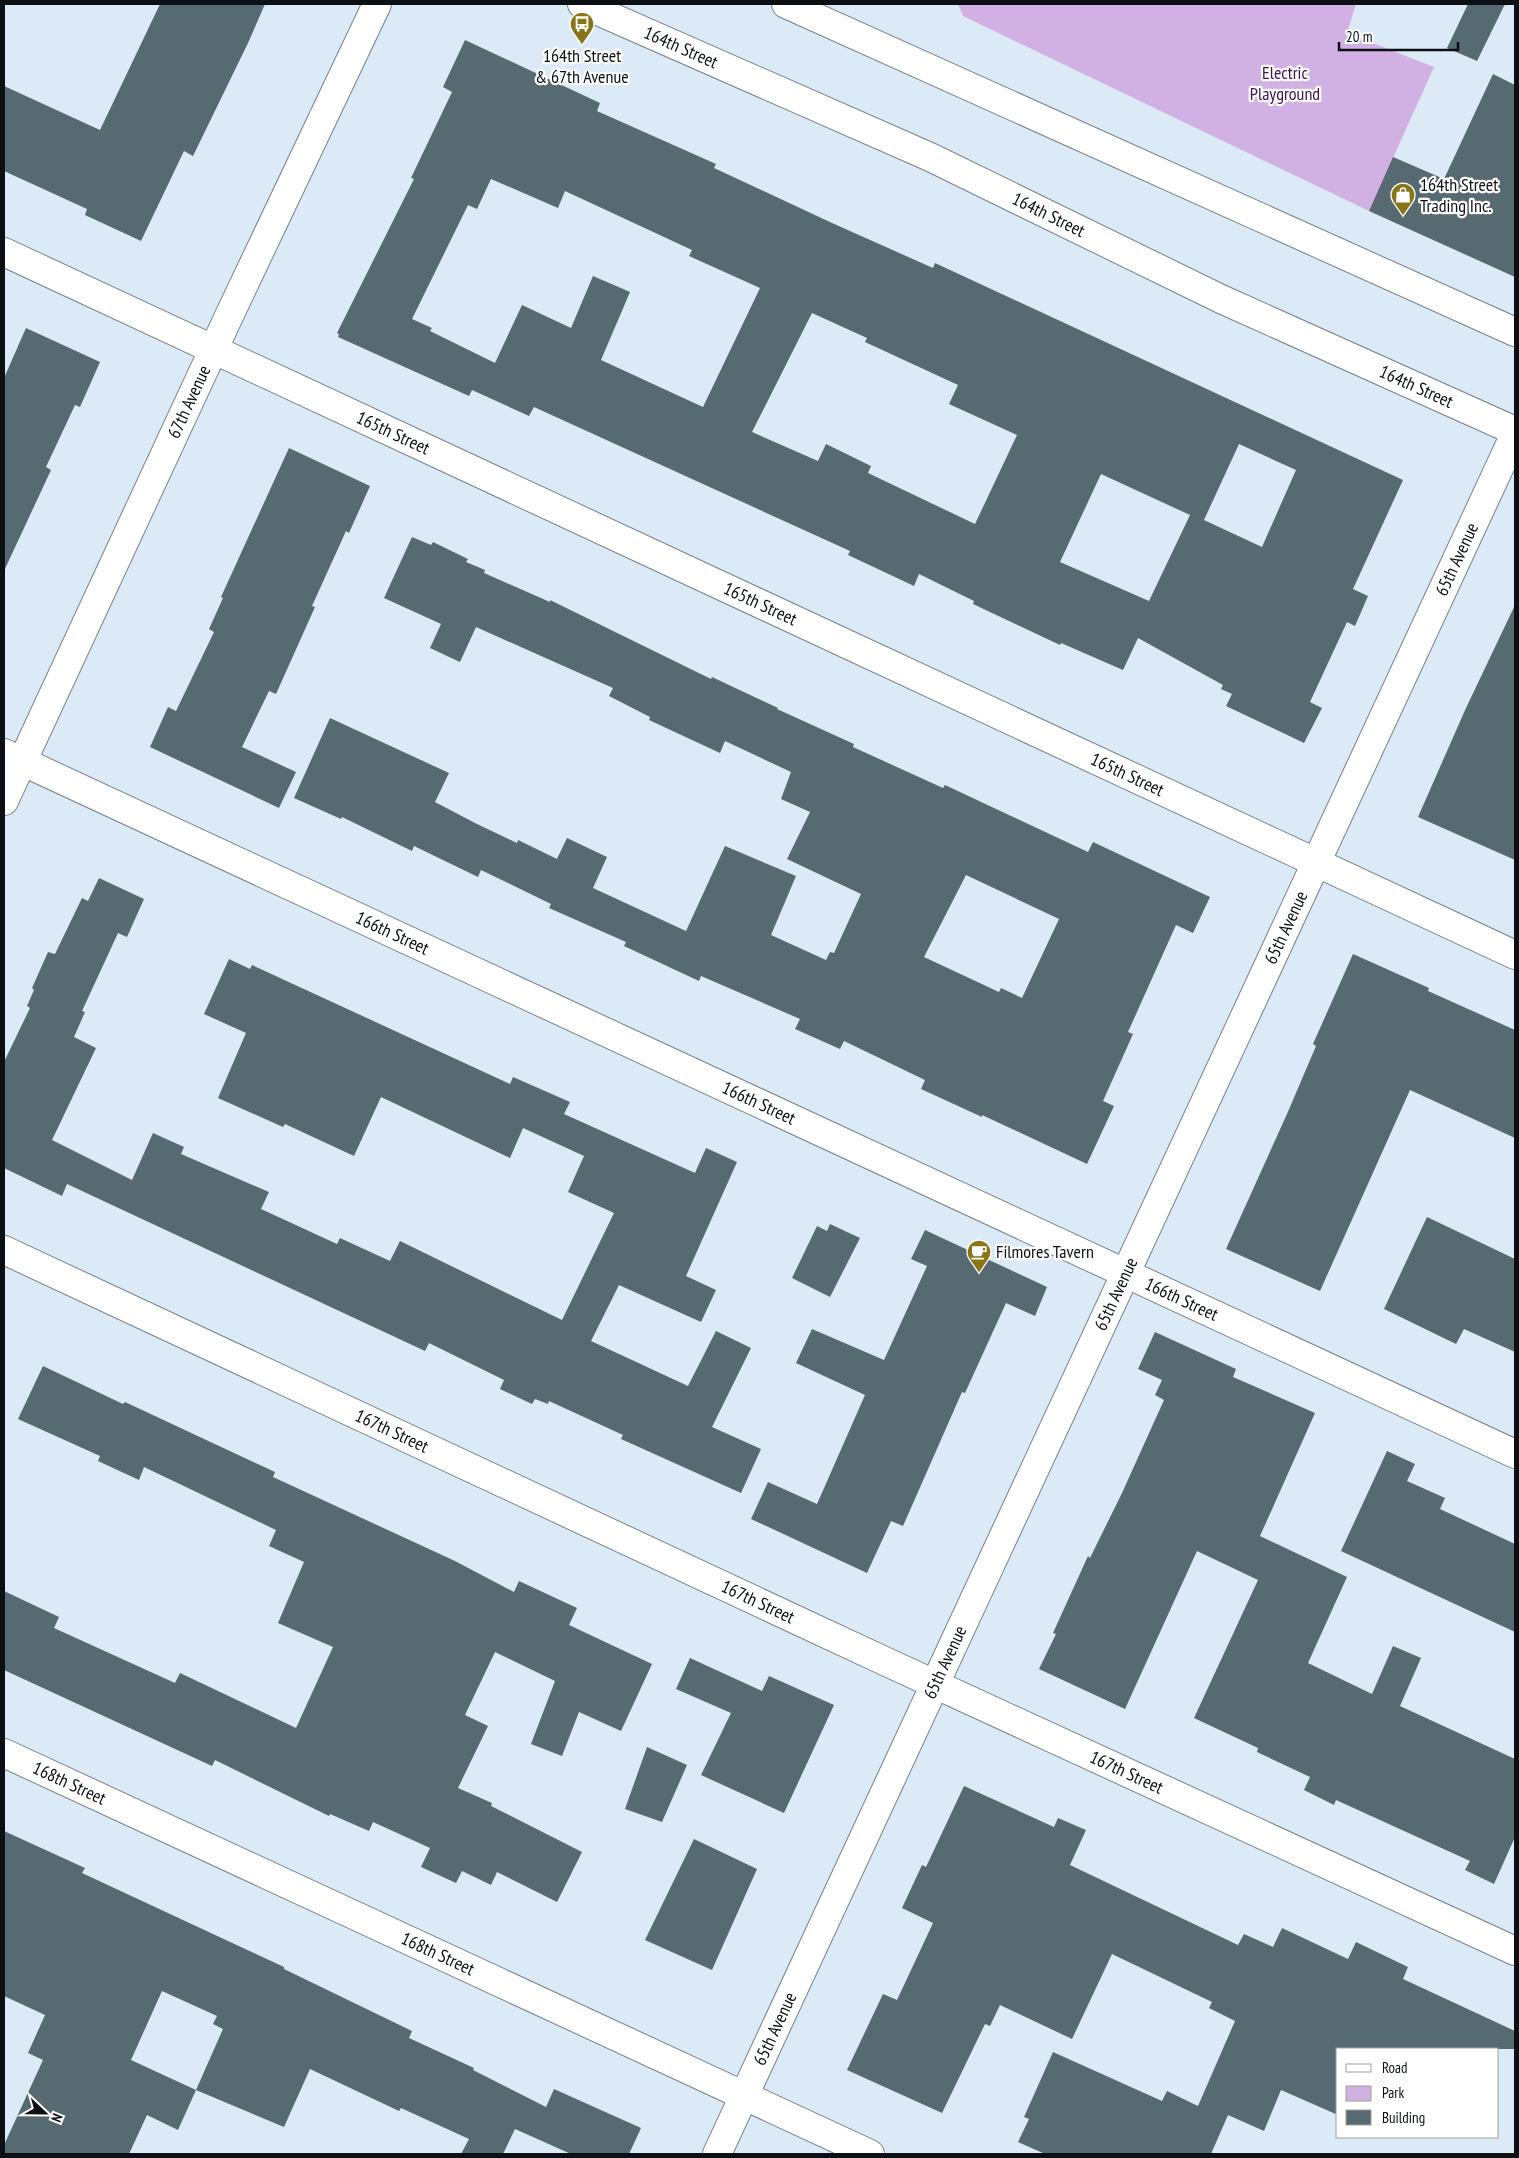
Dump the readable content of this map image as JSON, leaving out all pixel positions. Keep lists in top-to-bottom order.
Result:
{
  "streets": {
    "street": [
      "164th Street",
      "67th Avenue",
      "165th Street",
      "65th Avenue",
      "166th Street",
      "167th Street",
      "168th Street"
    ]
  },
  "crossings": [
    ["164th Street", "65th Avenue"],
    ["67th Avenue", "165th Street"],
    ["67th Avenue", "166th Street"],
    ["165th Street", "65th Avenue"],
    ["65th Avenue", "166th Street"],
    ["65th Avenue", "167th Street"],
    ["65th Avenue", "168th Street"]
  ],
  "parks": ["Electric Playground"],
  "places": {
    "bus stop": ["164th Street & 67th Avenue"],
    "shop": ["164th Street Trading Inc."],
    "cafe": ["Filmores Tavern"]
  },
  "legend": ["Road", "Park", "Building"],
  "scale_bar": "20 m",
  "north": "right"
}
